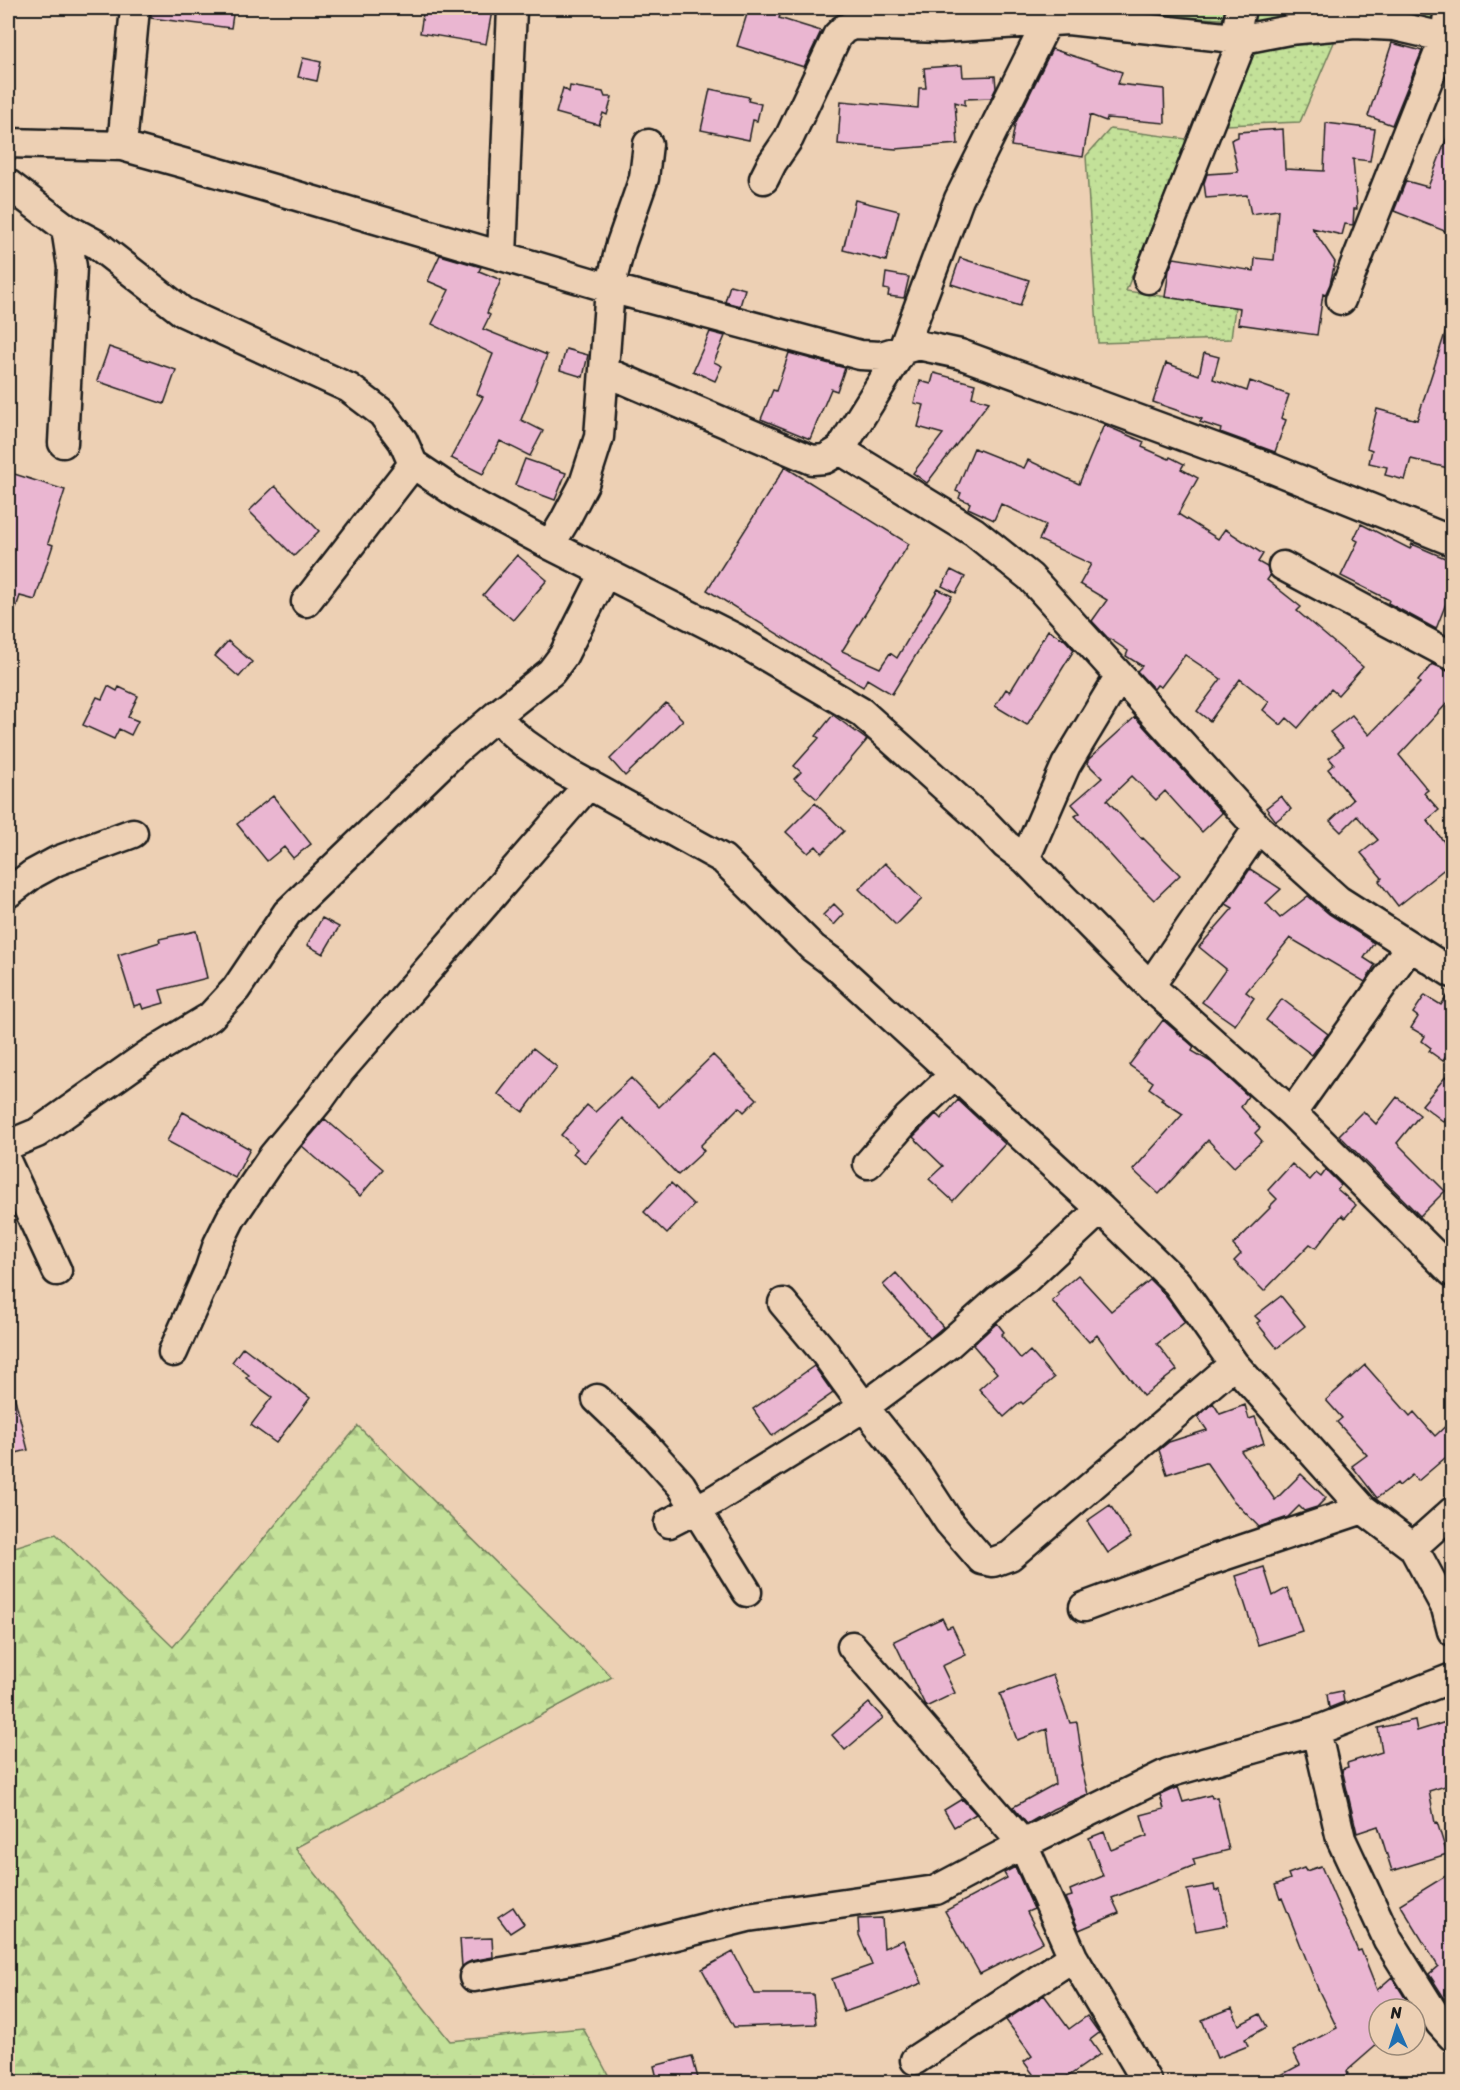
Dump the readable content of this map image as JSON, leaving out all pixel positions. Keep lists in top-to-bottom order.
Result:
{
  "north": "top"
}
